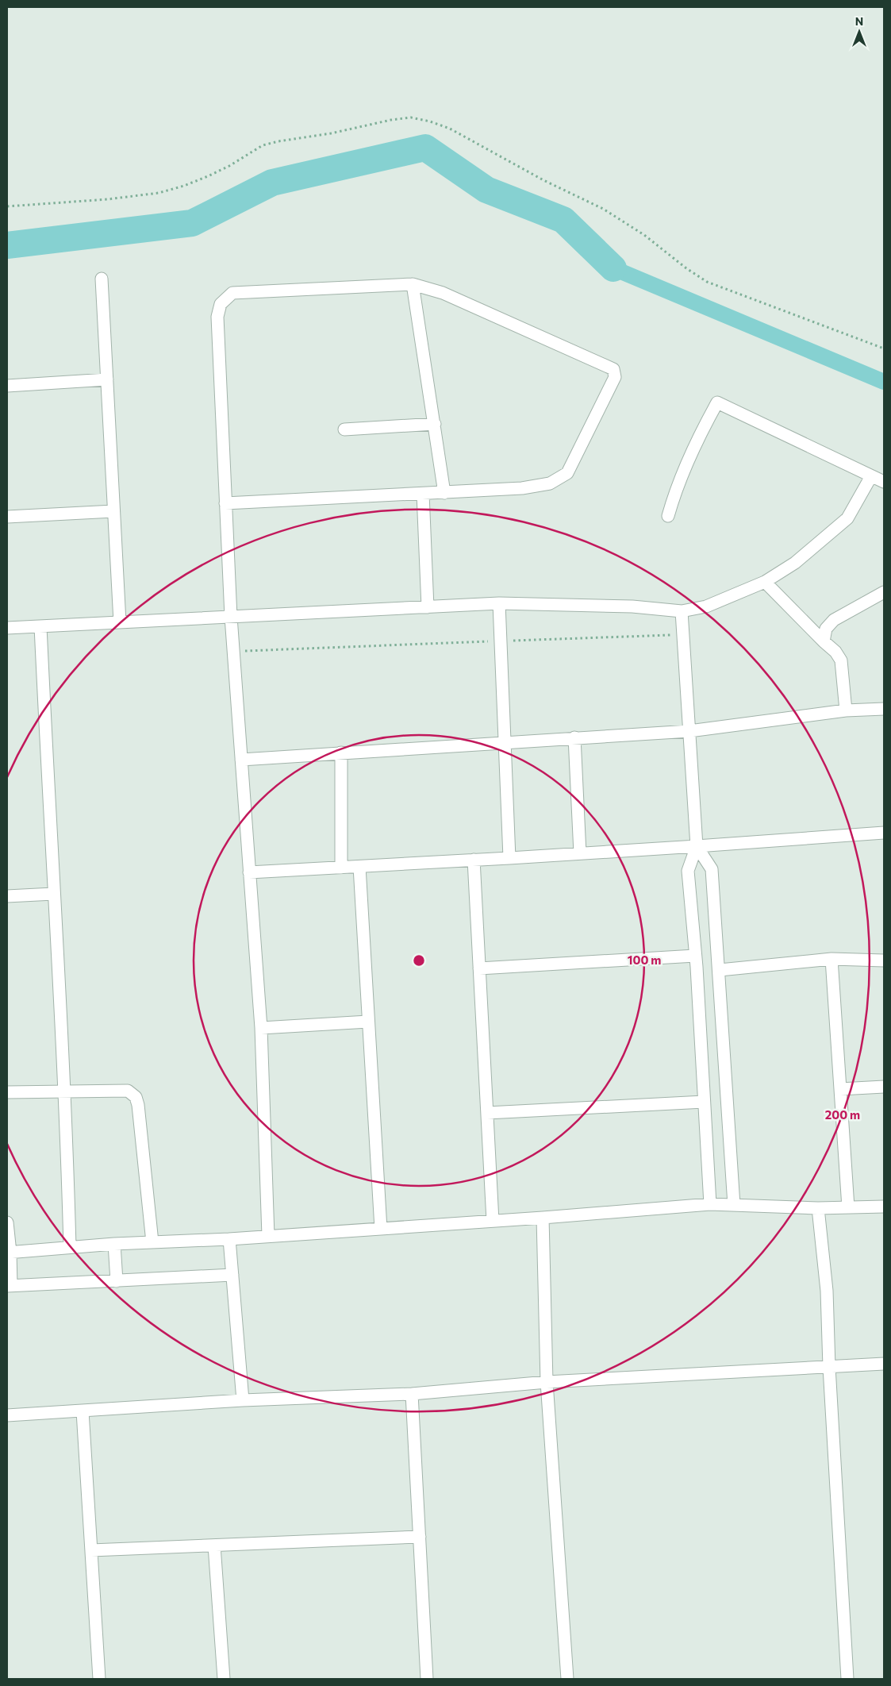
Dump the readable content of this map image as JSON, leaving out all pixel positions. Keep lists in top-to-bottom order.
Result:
{
  "north": "top",
  "rings": ["100 m", "200 m"]
}
